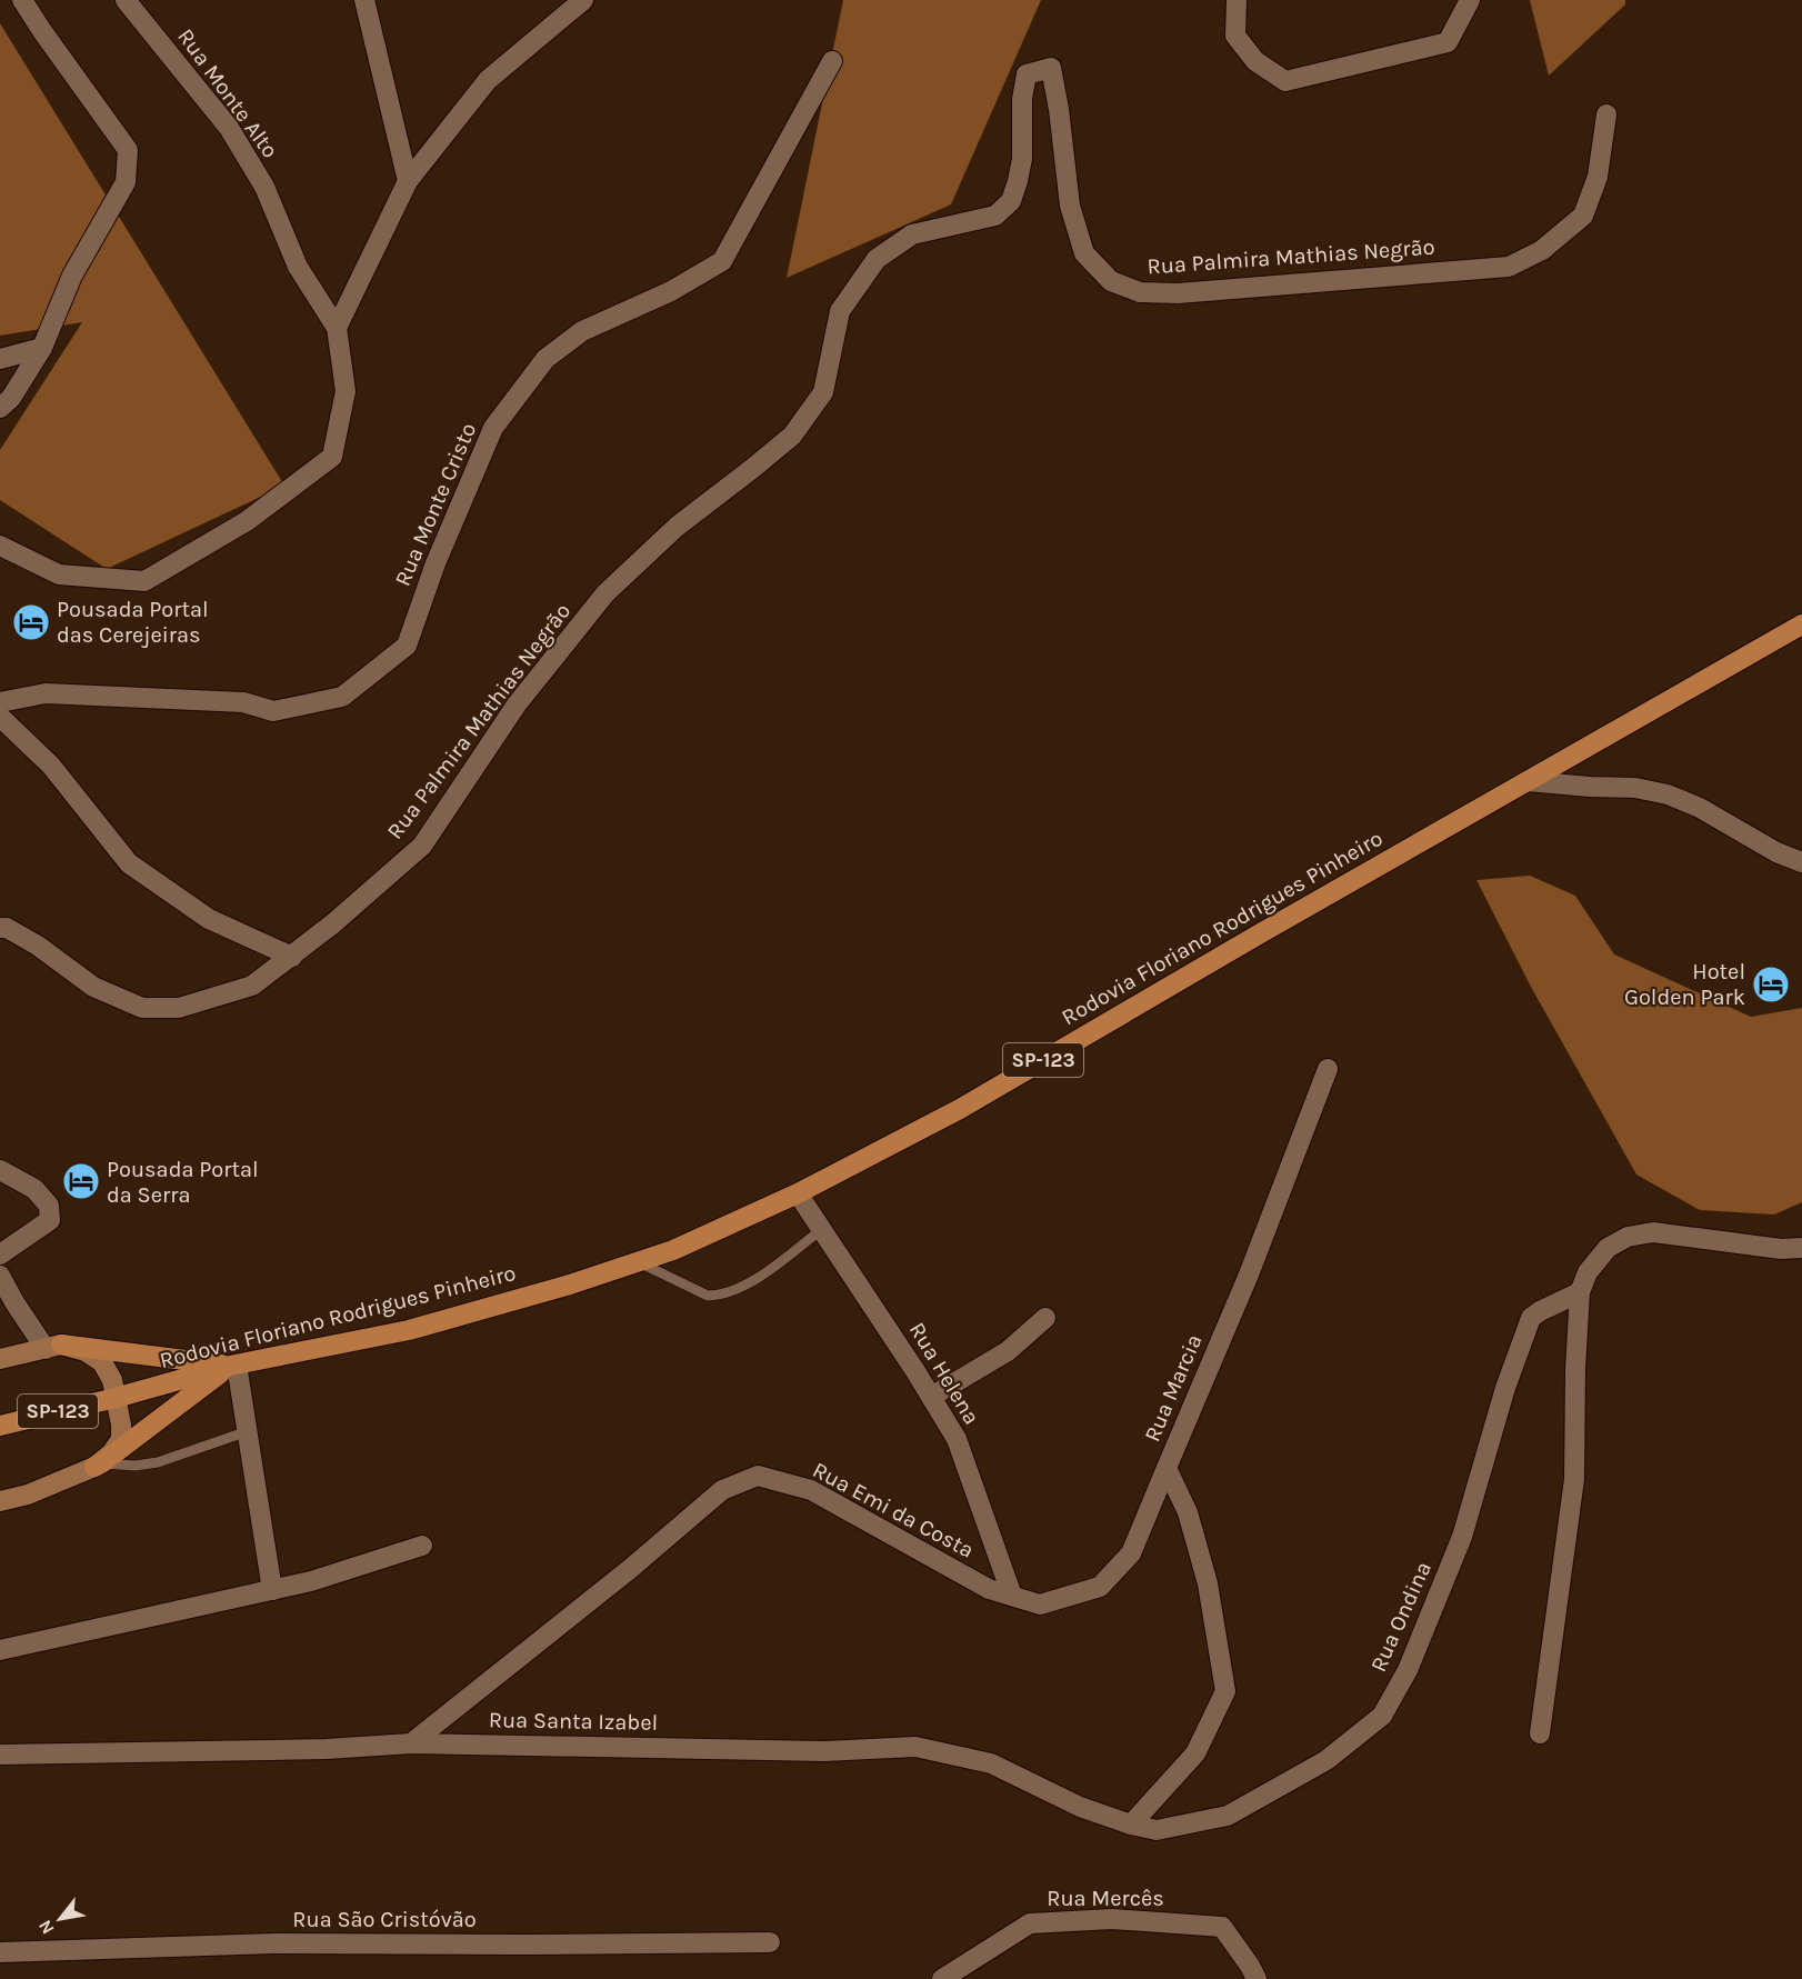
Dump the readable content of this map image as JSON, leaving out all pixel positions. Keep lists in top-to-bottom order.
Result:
{
  "streets": {
    "main road": ["Rodovia Floriano Rodrigues Pinheiro", "SP-123"],
    "street": [
      "Rua Monte Alto",
      "Rua Palmira Mathias Negrão",
      "Rua Monte Cristo",
      "Rua Helena",
      "Rua Marcia",
      "Rua Emi da Costa",
      "Rua Ondina",
      "Rua Santa Izabel",
      "Rua Mercês",
      "Rua São Cristóvão"
    ]
  },
  "crossings": [
    ["Rodovia Floriano Rodrigues Pinheiro", "Rua Helena"],
    ["Rua Helena", "Rua Emi da Costa"],
    ["Rua Marcia", "Rua Emi da Costa"],
    ["Rua Marcia", "Rua Ondina"],
    ["Rua Marcia", "Rua Santa Izabel"],
    ["Rua Emi da Costa", "Rua Santa Izabel"],
    ["Rua Ondina", "Rua Santa Izabel"]
  ],
  "places": {
    "hotel": ["Pousada Portal das Cerejeiras", "Hotel Golden Park", "Pousada Portal da Serra"]
  },
  "north": "bottom left"
}
